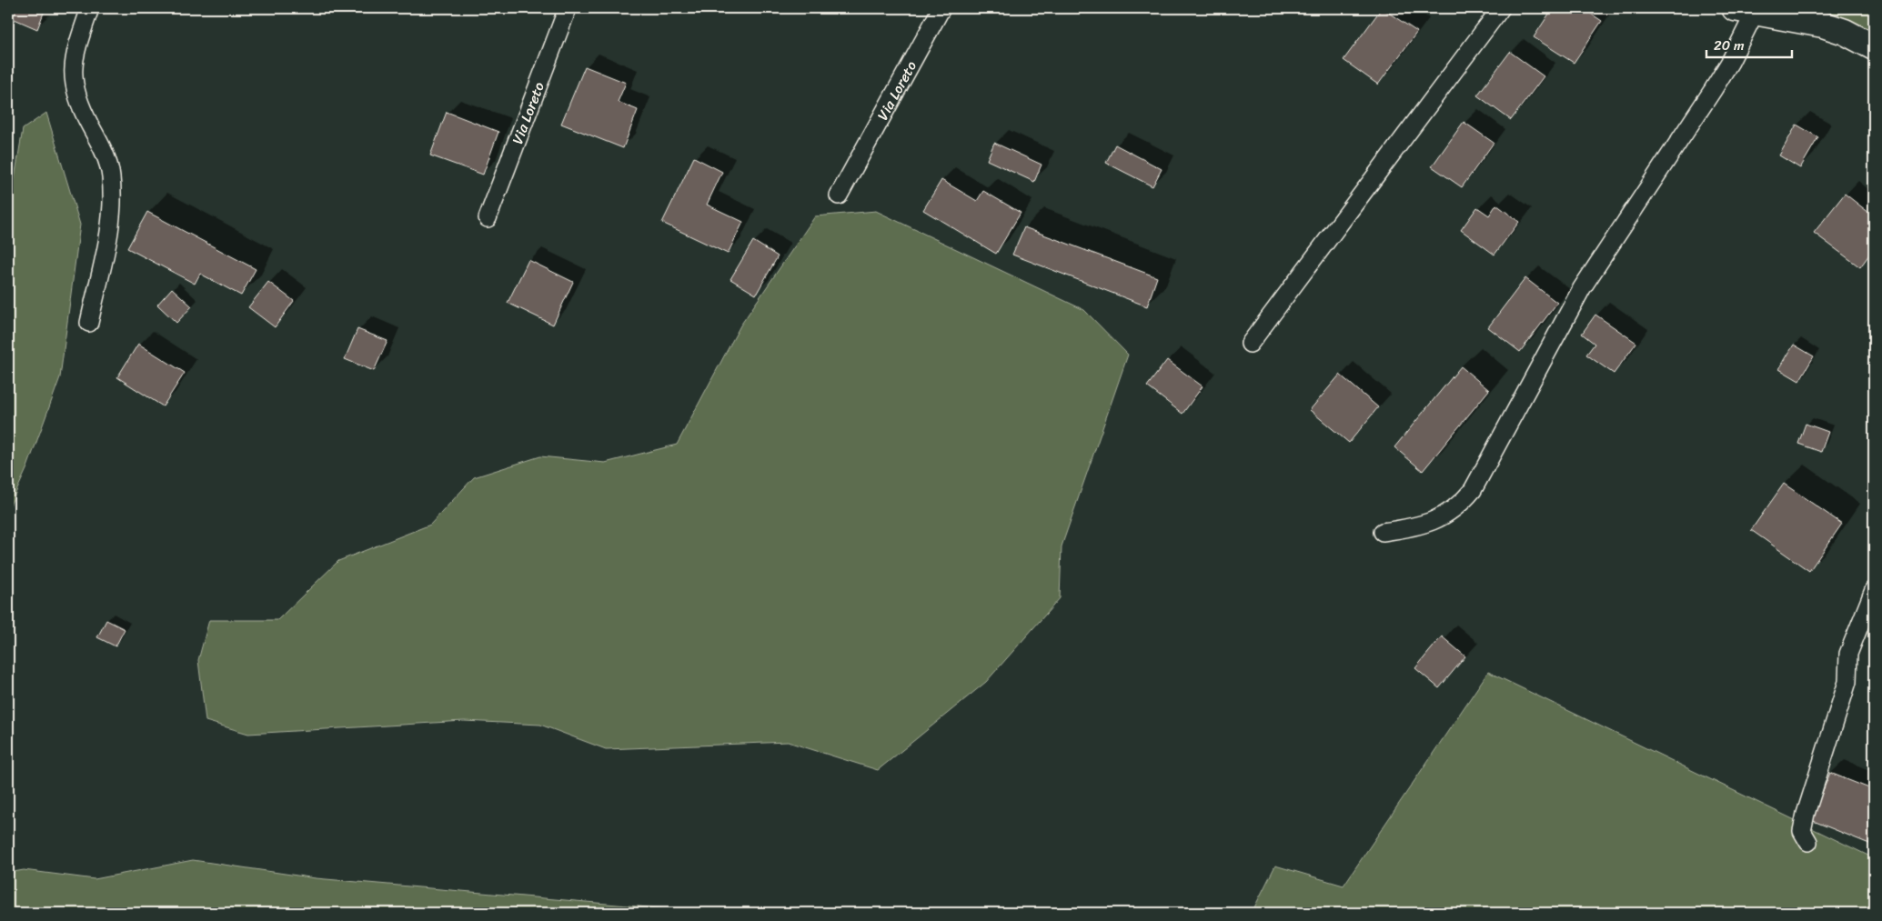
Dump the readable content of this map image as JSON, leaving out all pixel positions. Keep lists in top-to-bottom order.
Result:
{
  "streets": {
    "lane": ["Via Loreto"]
  },
  "scale_bar": "20 m"
}
